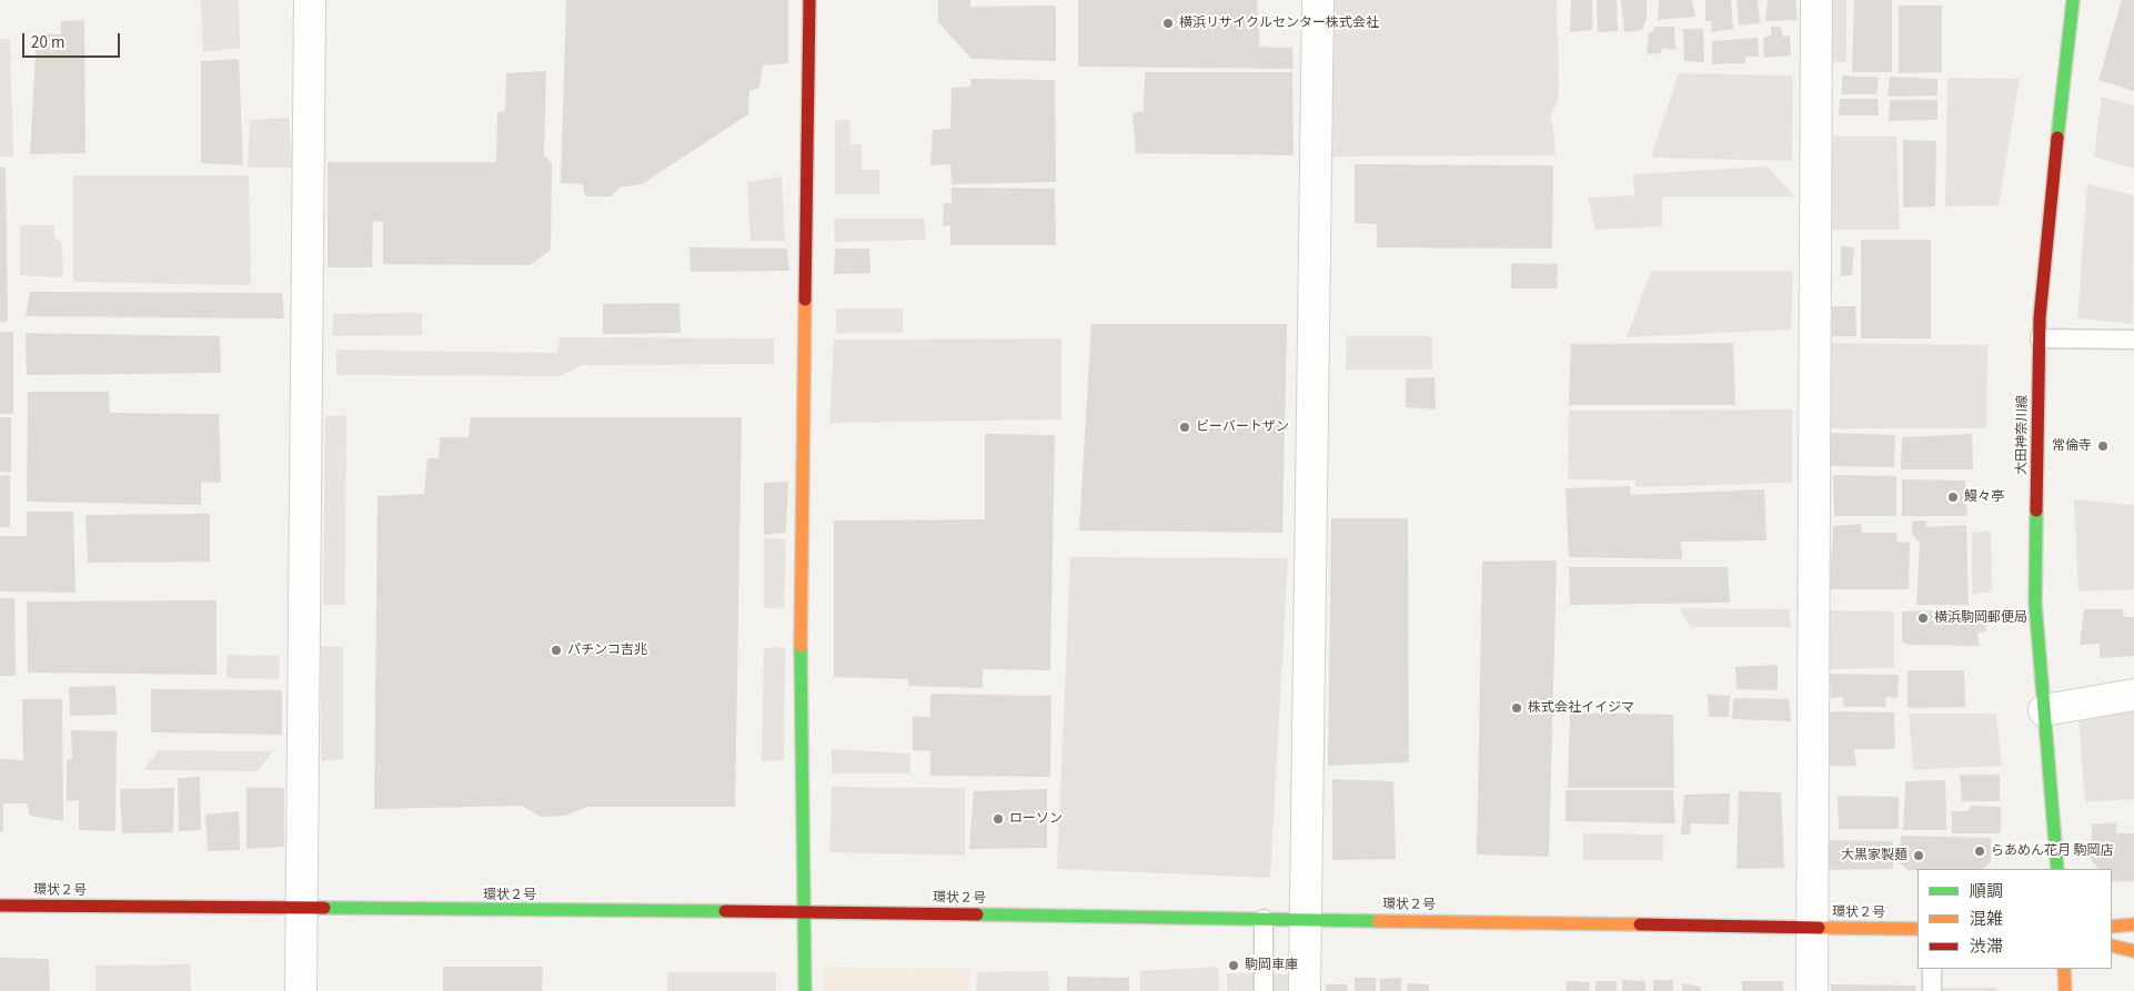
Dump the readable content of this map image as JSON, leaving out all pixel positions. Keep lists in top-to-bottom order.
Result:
{
  "streets": {
    "main road": ["大田神奈川線", "環状２号"]
  },
  "places": [
    "横浜リサイクルセンター株式会社",
    "ビーバートザン",
    "常倫寺",
    "鰻々亭",
    "横浜駒岡郵便局",
    "パチンコ吉兆",
    "株式会社イイジマ",
    "ローソン",
    "らあめん花月 駒岡店",
    "大黒家製麺",
    "駒岡車庫"
  ],
  "legend": ["順調", "混雑", "渋滞"],
  "scale_bar": "20 m"
}
